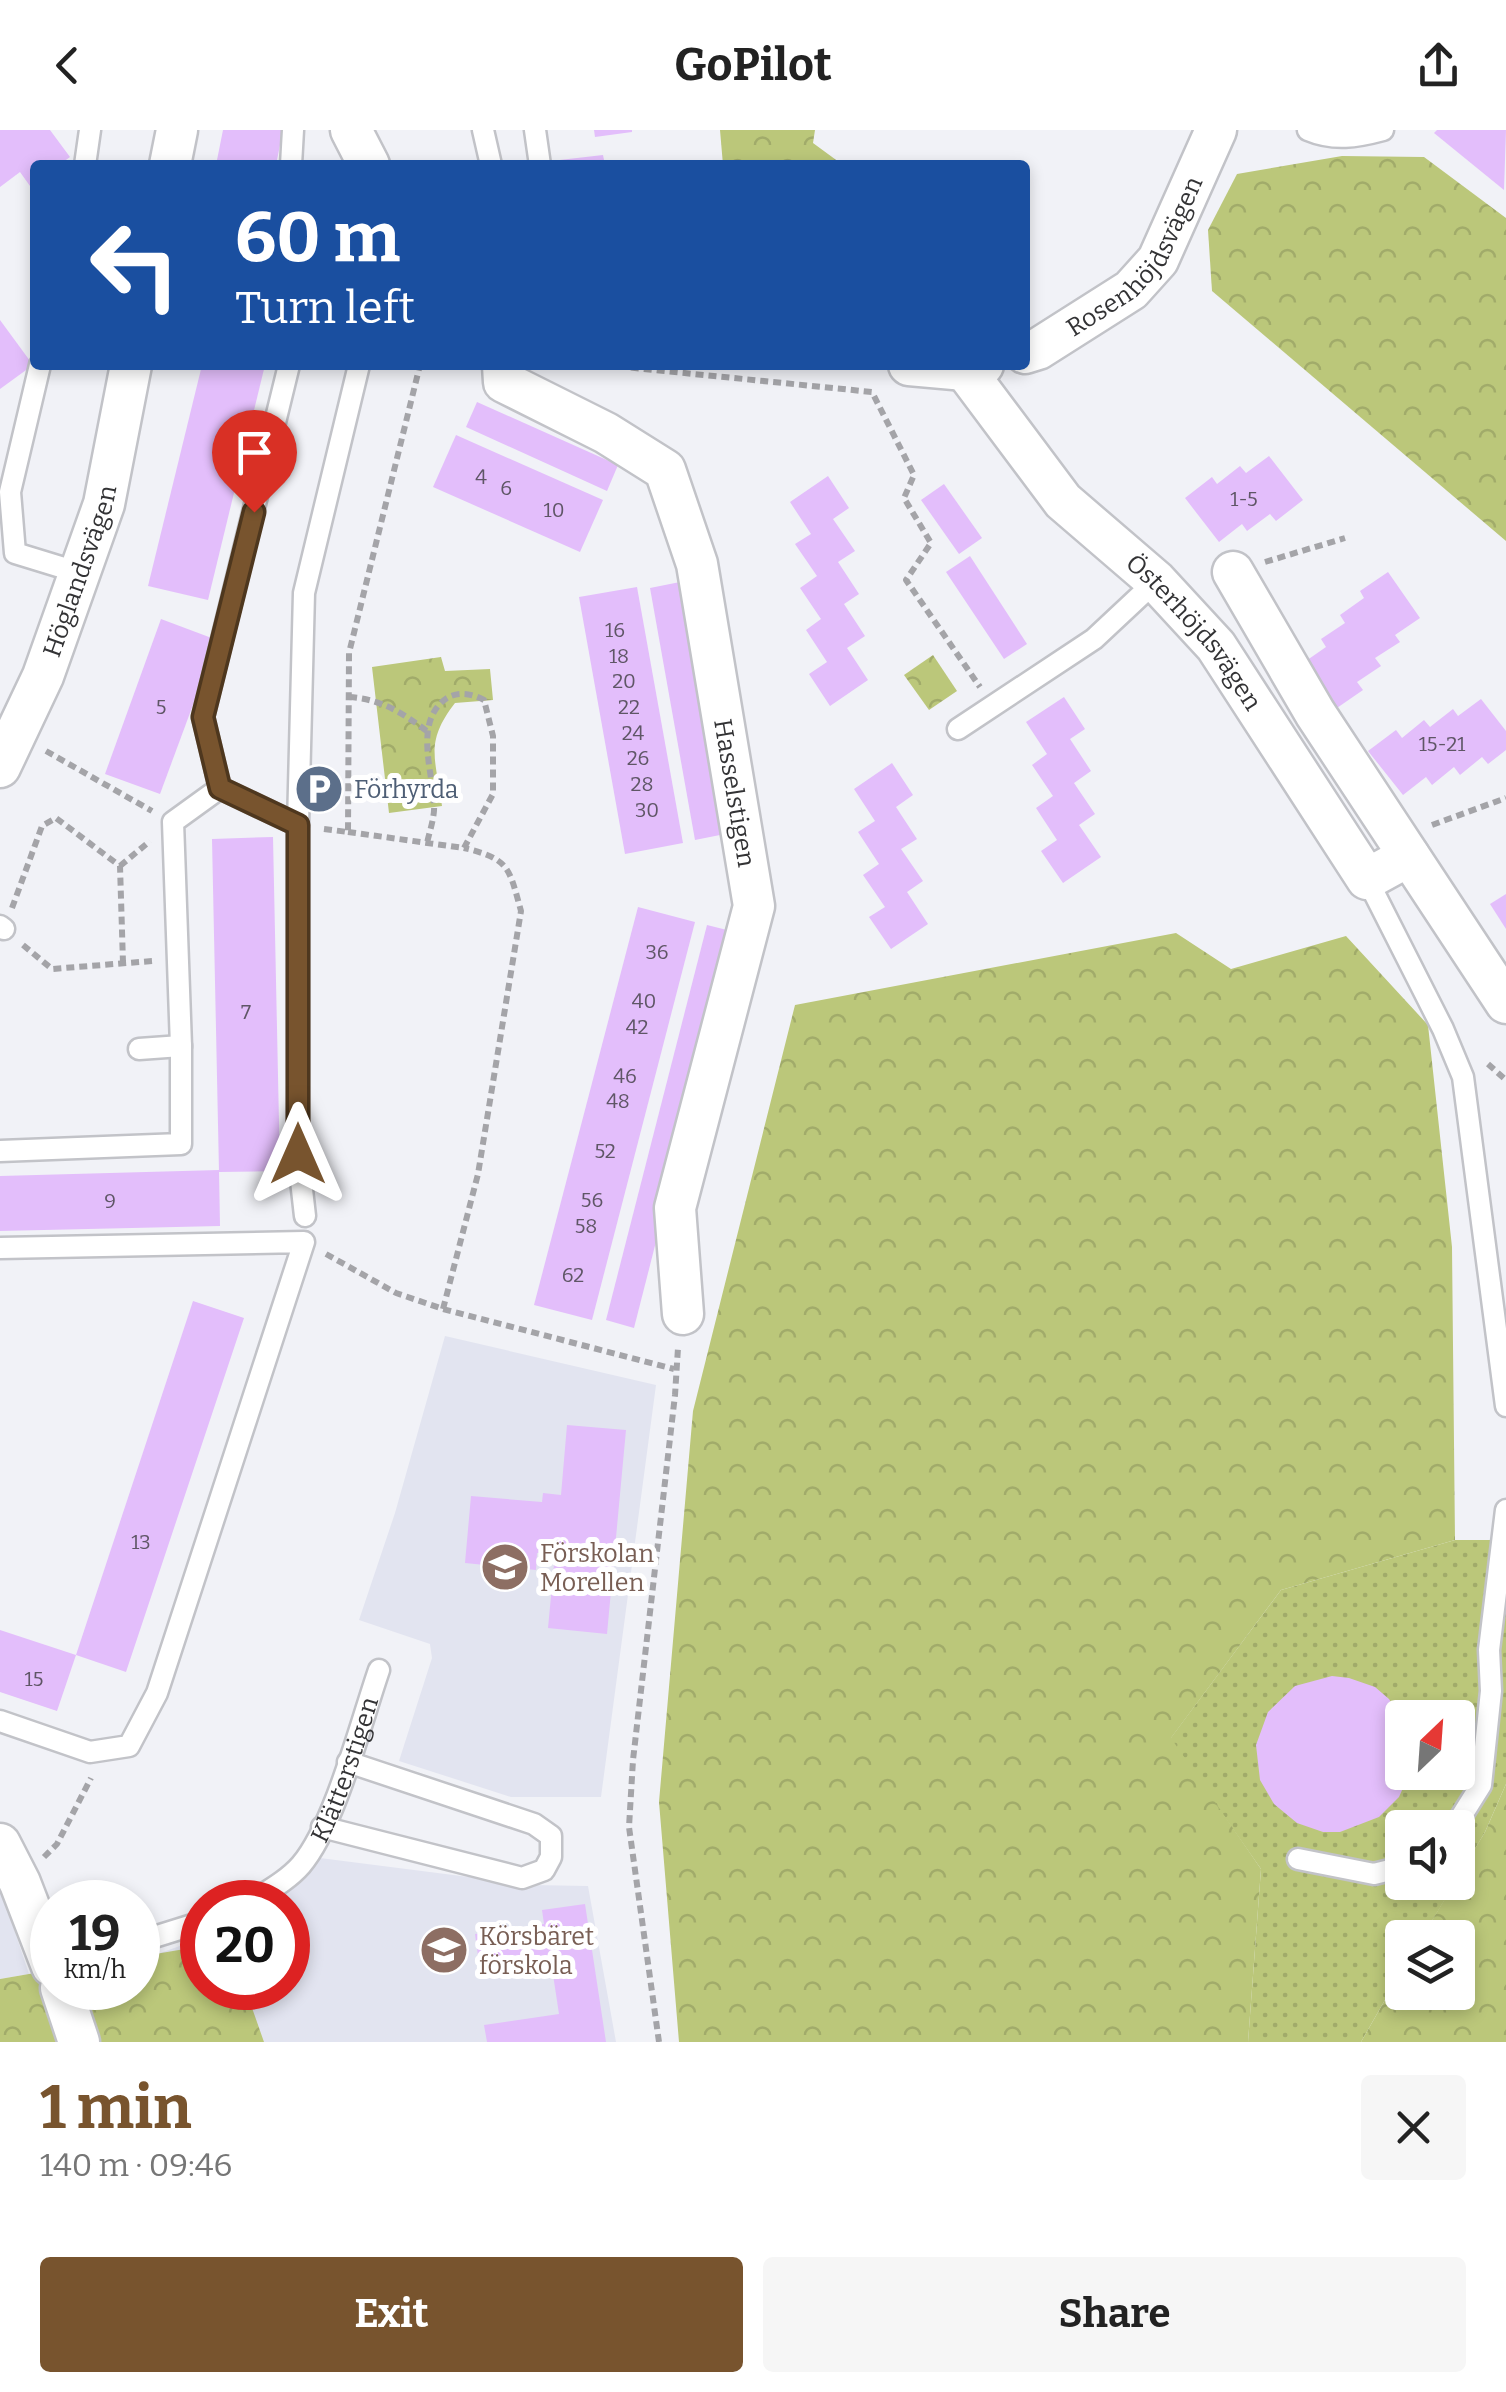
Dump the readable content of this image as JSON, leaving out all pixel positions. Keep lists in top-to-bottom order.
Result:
{
  "streets": {
    "street": [
      "Rosenhöjdsvägen",
      "Höglandsvägen",
      "Österhöjdsvägen",
      "Hasselstigen"
    ],
    "lane": ["Klätterstigen"]
  },
  "places": {
    "parking": ["Förhyrda"],
    "school or university": ["Förskolan Morellen", "Körsbäret förskola"]
  },
  "house_numbers": [
    "4",
    "6",
    "1-5",
    "10",
    "16",
    "18",
    "20",
    "5",
    "22",
    "24",
    "15-21",
    "26",
    "28",
    "30",
    "36",
    "40",
    "7",
    "42",
    "46",
    "48",
    "52",
    "56",
    "9",
    "58",
    "62",
    "13",
    "15"
  ],
  "north": "top right",
  "page": {
    "header": "GoPilot",
    "turn": ["60 m", "Turn left"],
    "speed": "19 km/h",
    "limit": "20",
    "heading": ["1 min", "140 m · 09:46"],
    "buttons": ["Exit", "Share"]
  }
}
